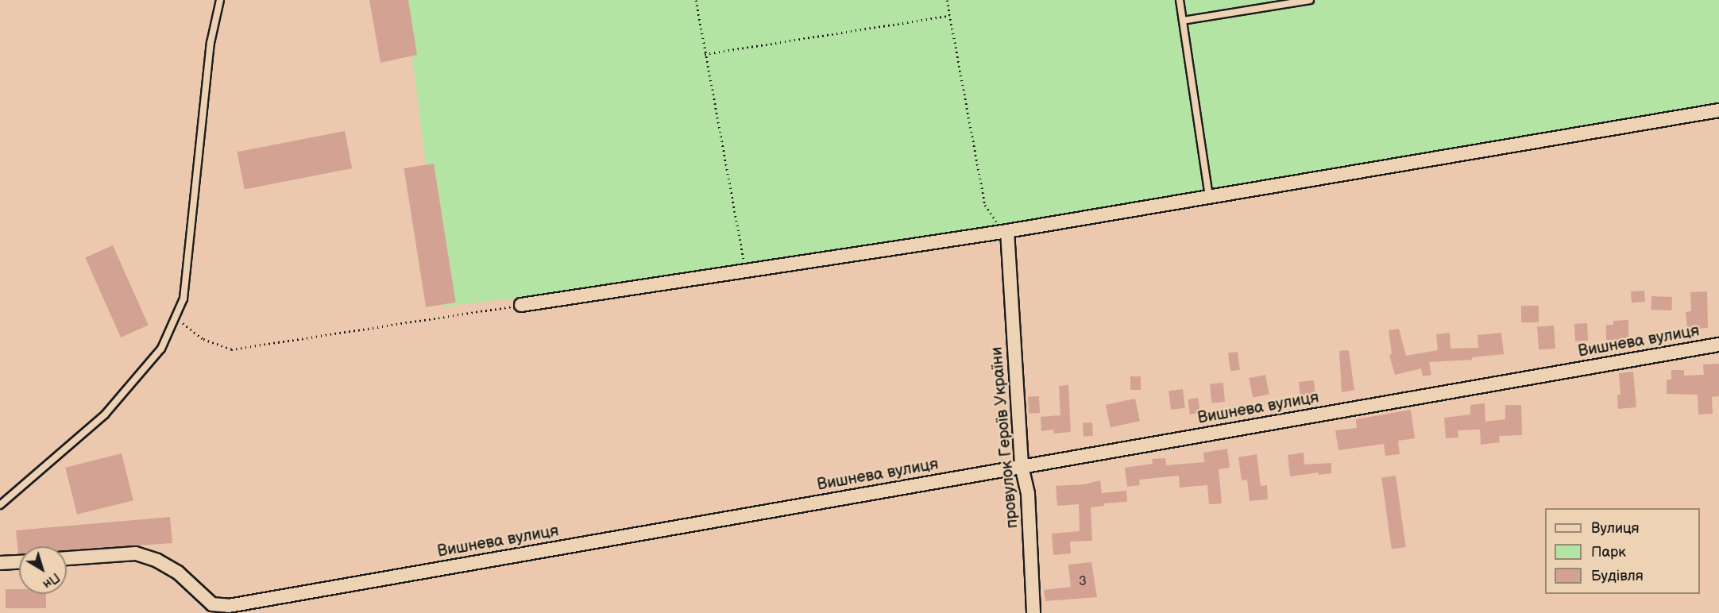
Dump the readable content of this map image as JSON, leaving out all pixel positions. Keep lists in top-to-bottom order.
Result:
{
  "streets": {
    "street": ["Вишнева вулиця", "провулок Героїв України"]
  },
  "crossings": [
    ["Вишнева вулиця", "провулок Героїв України"]
  ],
  "house_numbers": ["3"],
  "legend": ["Вулиця", "Парк", "Будівля"],
  "north": "bottom right"
}
